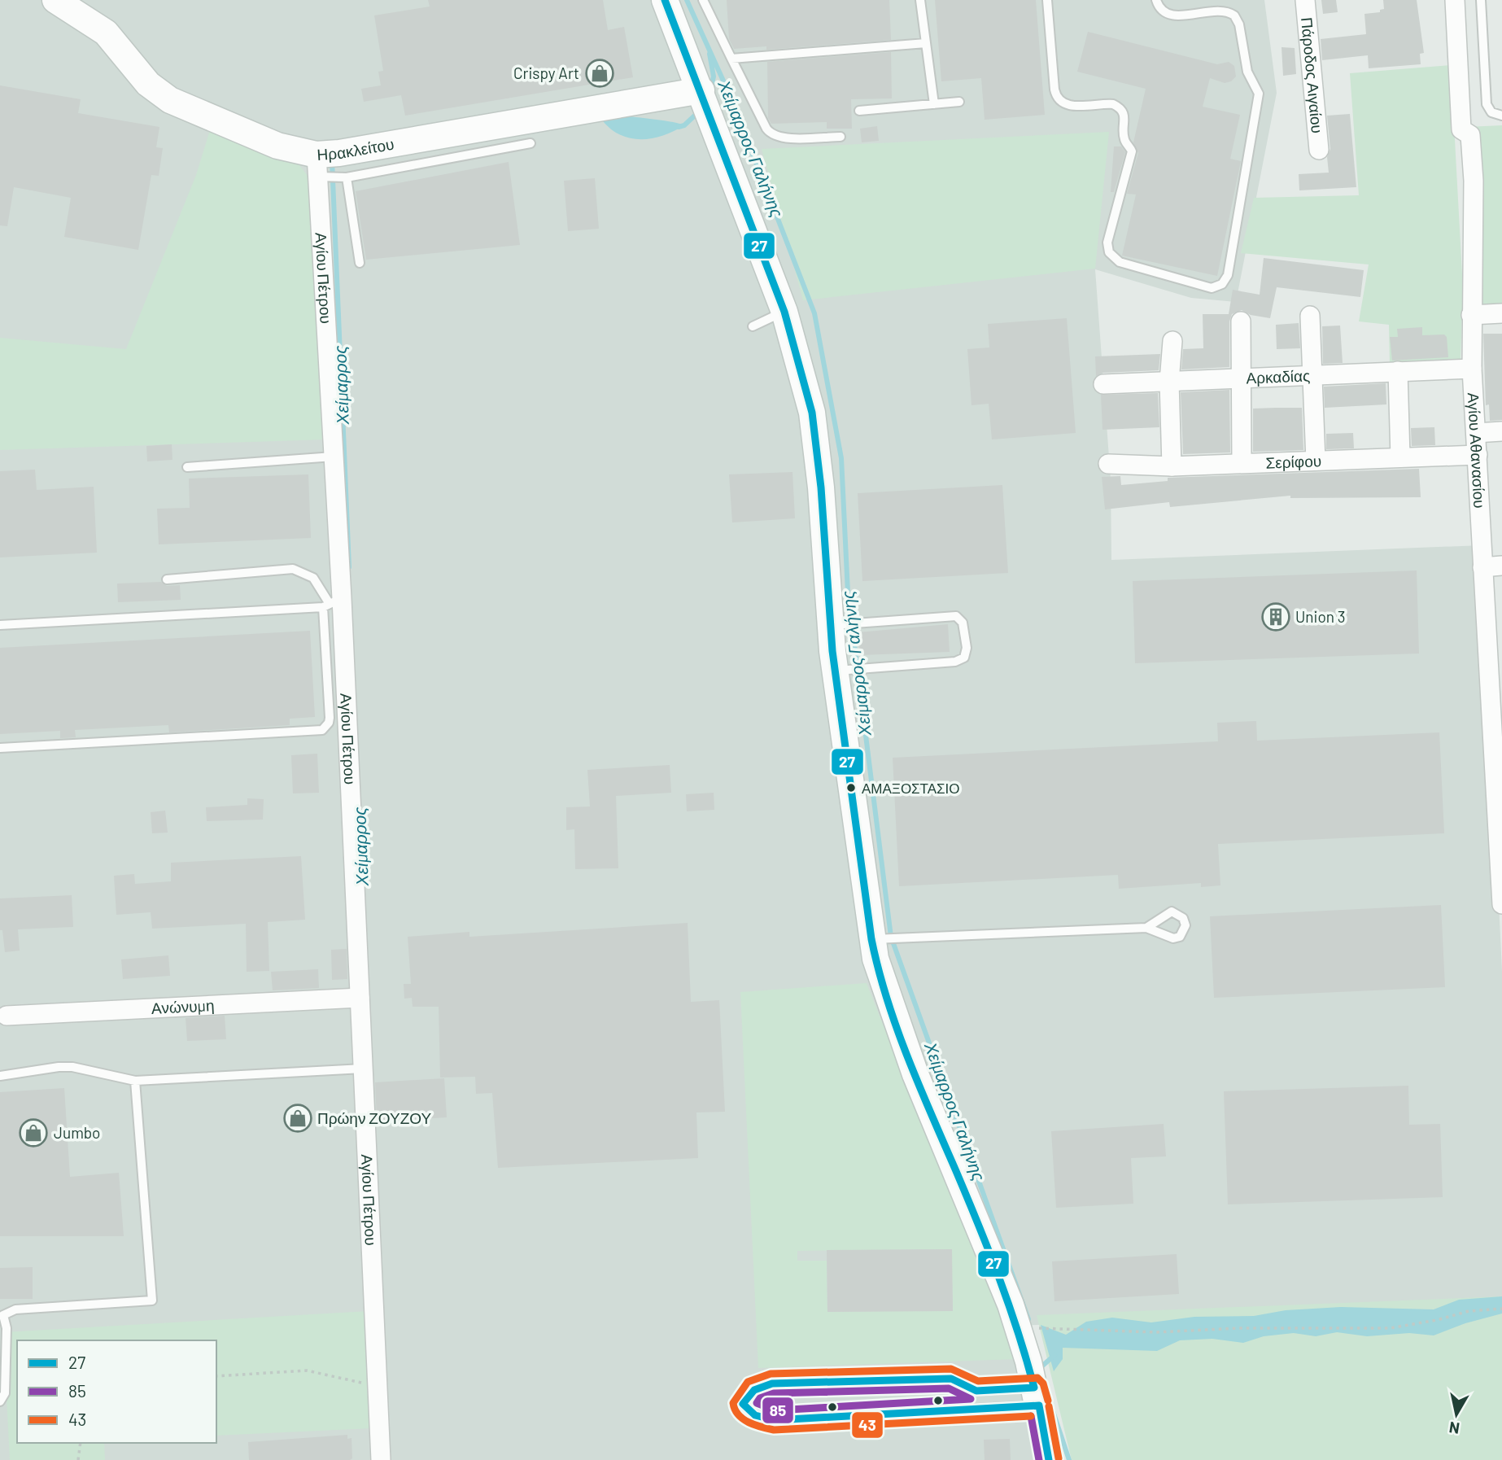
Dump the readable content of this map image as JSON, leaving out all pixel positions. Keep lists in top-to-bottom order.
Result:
{
  "streets": {
    "street": [
      "Πάροδος Αιγαίου",
      "Ηρακλείτου",
      "Αγίου Πέτρου",
      "Αρκαδίας",
      "Αγίου Αθανασίου",
      "Σερίφου",
      "Ανώνυμη"
    ]
  },
  "crossings": [
    ["Ηρακλείτου", "Αγίου Πέτρου"],
    ["Αγίου Πέτρου", "Ανώνυμη"],
    ["Αρκαδίας", "Αγίου Αθανασίου"],
    ["Αγίου Αθανασίου", "Σερίφου"]
  ],
  "water": ["Χείμαρρος Γαλήνης", "Χείμαρρος"],
  "places": {
    "shop": ["Crispy Art", "Πρώην ΖΟΥΖΟΥ", "Jumbo"],
    "building": ["Union 3"],
    "other": ["ΑΜΑΞΟΣΤΑΣΙΟ"]
  },
  "lines": ["transit line 27", "transit line 43", "transit line 85"],
  "legend": ["27", "85", "43"],
  "north": "bottom"
}
